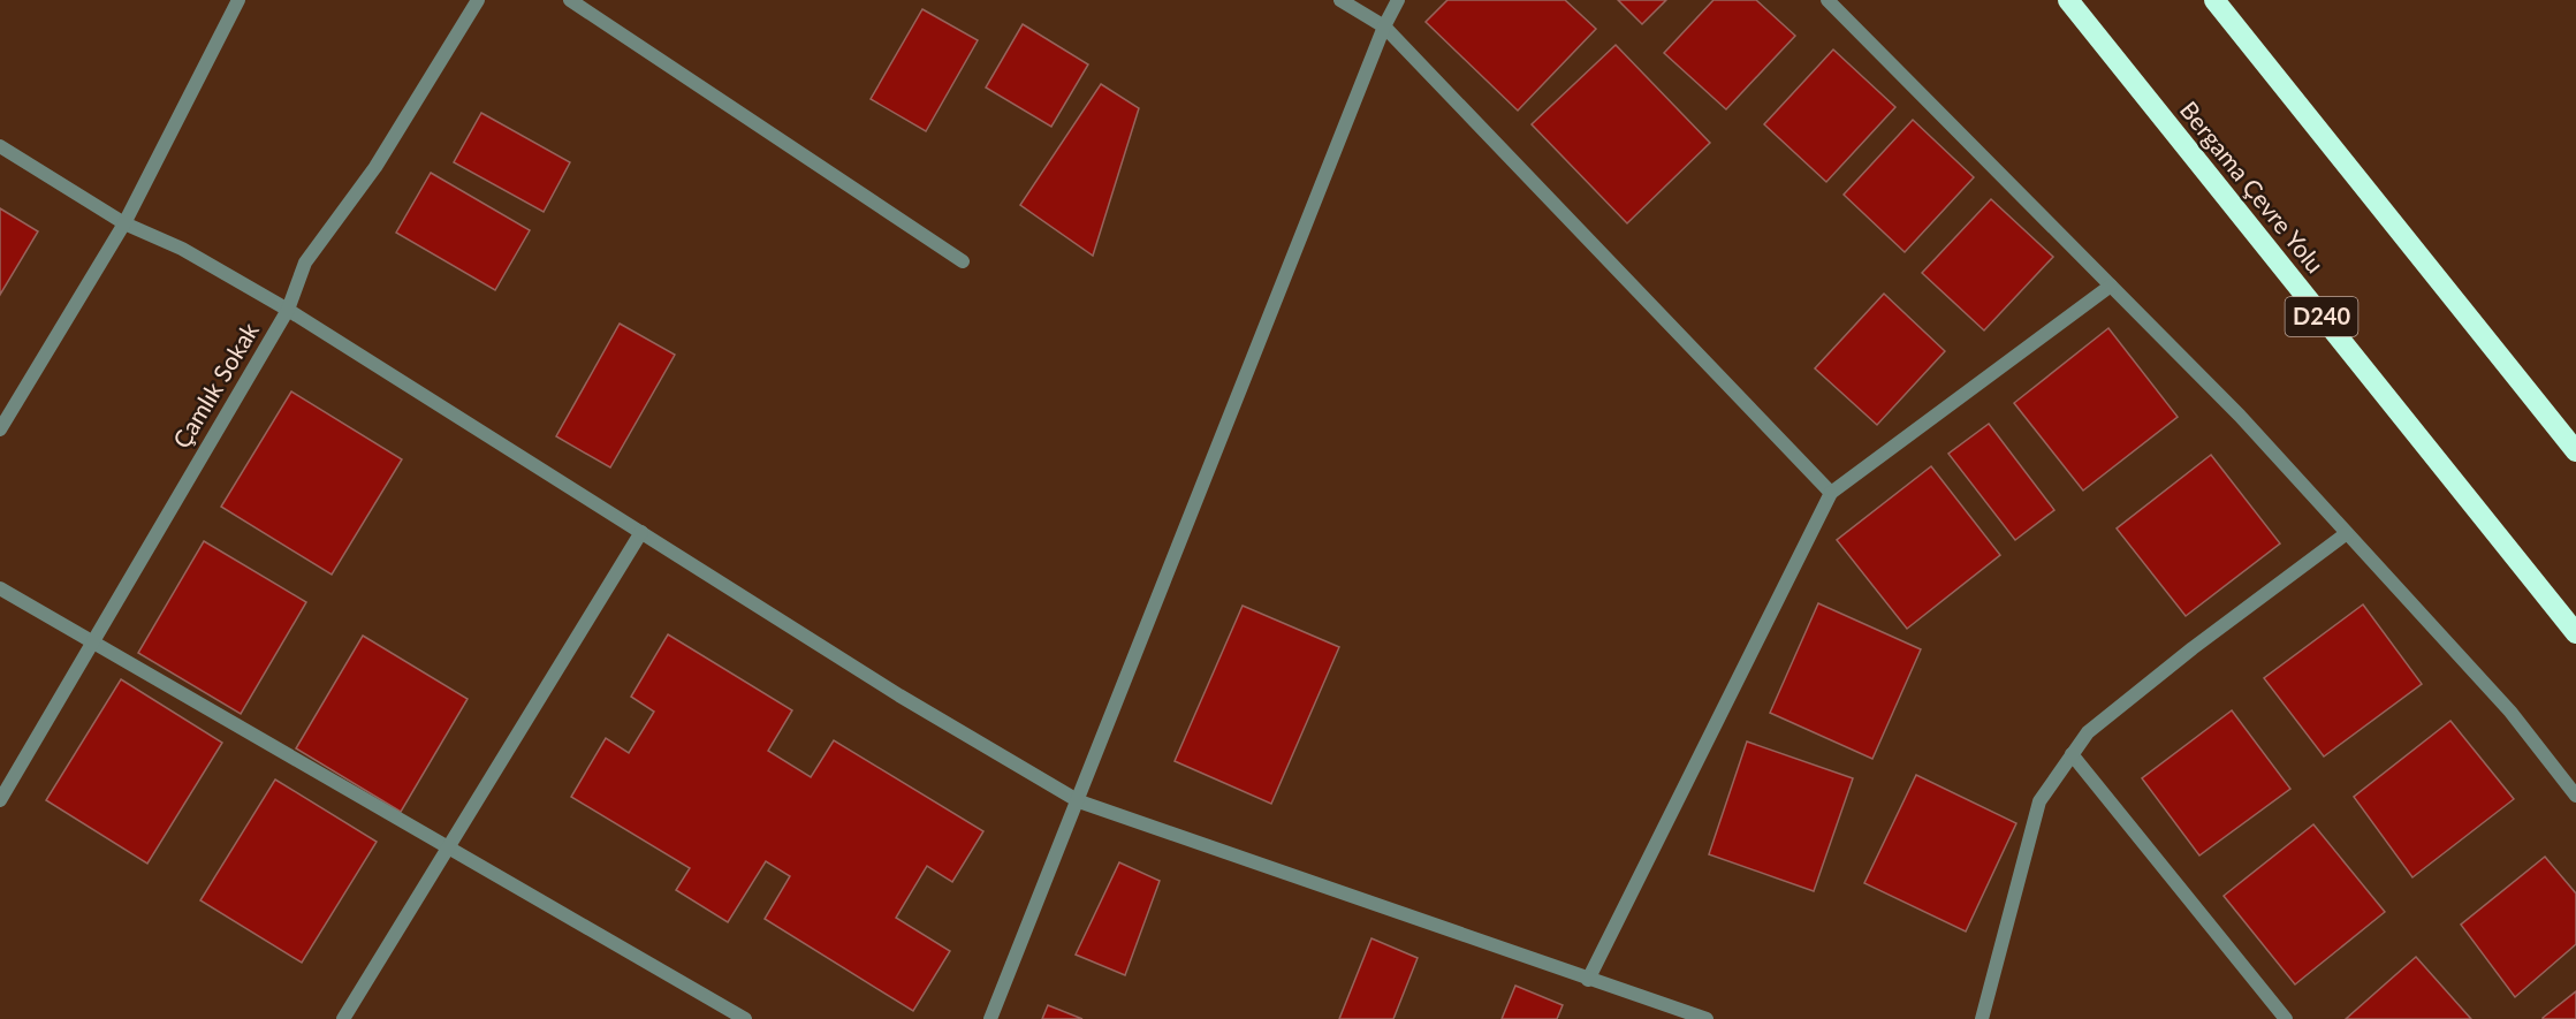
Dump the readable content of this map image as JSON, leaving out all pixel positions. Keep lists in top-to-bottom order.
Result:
{
  "streets": {
    "highway": ["Bergama Çevre Yolu", "D240"],
    "street": ["Çamlık Sokak"]
  }
}
